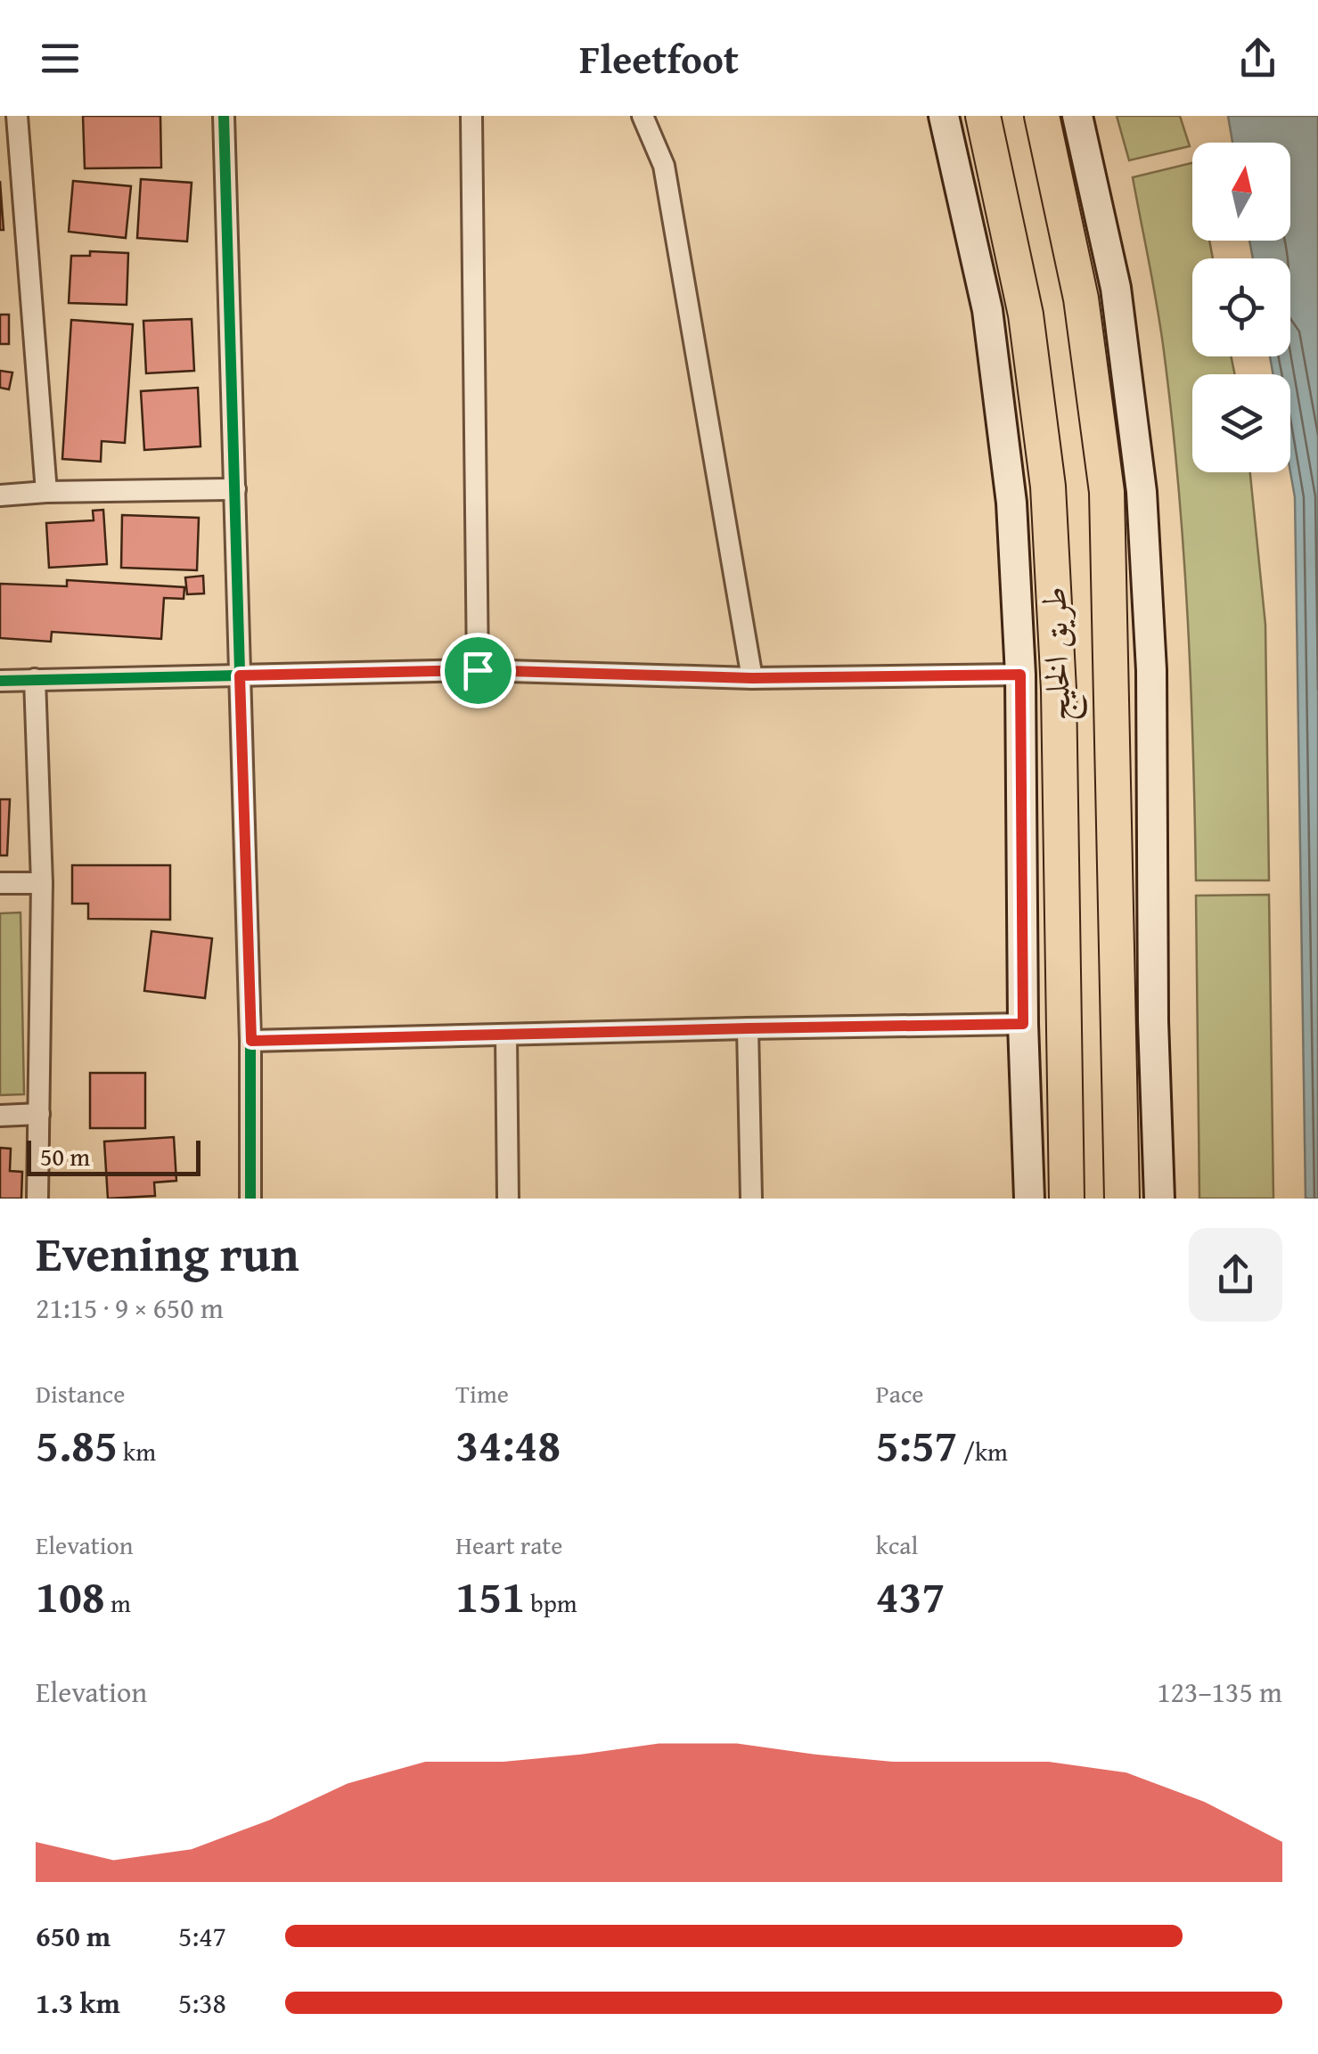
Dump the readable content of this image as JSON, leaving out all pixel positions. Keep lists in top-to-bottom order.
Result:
{
  "streets": {
    "main road": ["طريق الخليج"]
  },
  "scale_bar": "50 m",
  "north": "top",
  "page": {
    "header": "Fleetfoot",
    "scale": "50 m",
    "heading": ["Evening run", "21:15 · 9 × 650 m"],
    "stats": [
      ["Distance", "5.85 km"],
      ["Time", "34:48"],
      ["Pace", "5:57 /km"],
      ["Elevation", "108 m"],
      ["Heart rate", "151 bpm"],
      ["kcal", "437"]
    ],
    "chart": ["Elevation", "123–135 m"],
    "list": [
      {
        "name": "650 m",
        "note": "5:47"
      },
      {
        "name": "1.3 km",
        "note": "5:38"
      }
    ]
  }
}
